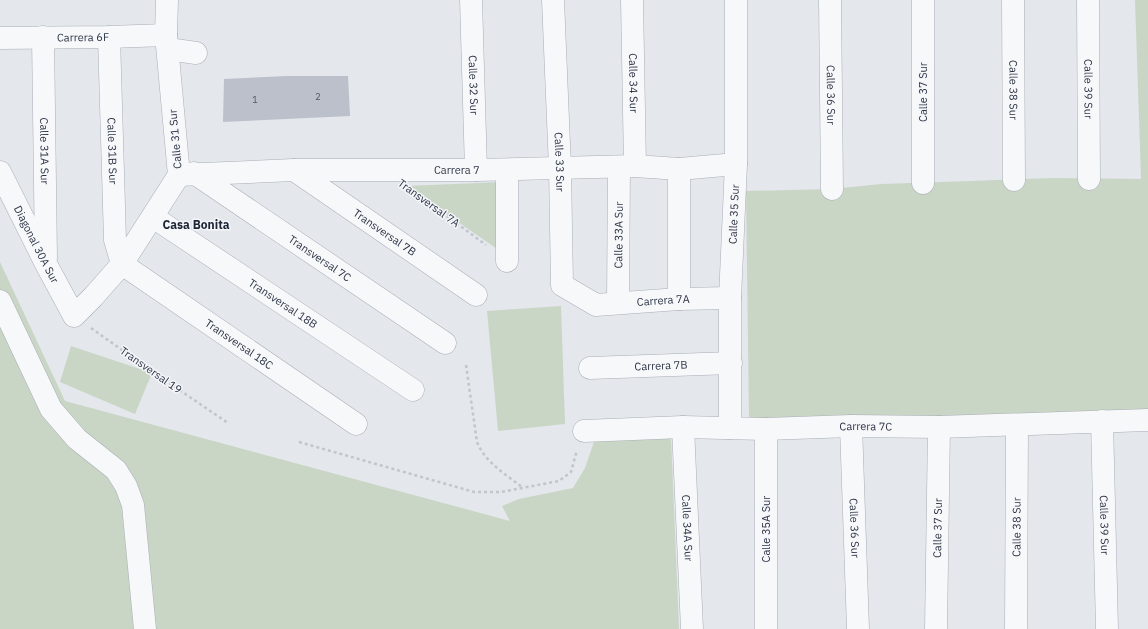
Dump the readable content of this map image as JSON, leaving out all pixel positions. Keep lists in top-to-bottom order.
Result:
{
  "streets": {
    "street": [
      "Carrera 6F",
      "Calle 34 Sur",
      "Calle 32 Sur",
      "Calle 39 Sur",
      "Calle 38 Sur",
      "Calle 37 Sur",
      "Calle 36 Sur",
      "Calle 31 Sur",
      "Calle 31A Sur",
      "Calle 31B Sur",
      "Calle 33 Sur",
      "Carrera 7",
      "Calle 35 Sur",
      "Transversal 7B",
      "Calle 33A Sur",
      "Diagonal 30A Sur",
      "Transversal 7C",
      "Carrera 7A",
      "Transversal 18B",
      "Transversal 18C",
      "Carrera 7B",
      "Carrera 7C",
      "Calle 34A Sur",
      "Calle 35A Sur"
    ],
    "path": ["Transversal 7A", "Transversal 19"]
  },
  "crossings": [
    ["Carrera 6F", "Calle 31 Sur"],
    ["Carrera 6F", "Calle 31A Sur"],
    ["Carrera 6F", "Calle 31B Sur"],
    ["Calle 34 Sur", "Carrera 7"],
    ["Calle 34 Sur", "Calle 33A Sur"],
    ["Calle 32 Sur", "Carrera 7"],
    ["Calle 39 Sur", "Carrera 7C"],
    ["Calle 38 Sur", "Carrera 7C"],
    ["Calle 37 Sur", "Carrera 7C"],
    ["Calle 36 Sur", "Carrera 7C"],
    ["Calle 31 Sur", "Calle 31B Sur"],
    ["Calle 31 Sur", "Carrera 7"],
    ["Calle 31 Sur", "Diagonal 30A Sur"],
    ["Calle 31 Sur", "Transversal 7C"],
    ["Calle 31 Sur", "Transversal 18B"],
    ["Calle 31 Sur", "Transversal 18C"],
    ["Calle 31 Sur", "Transversal 19"],
    ["Calle 31A Sur", "Diagonal 30A Sur"],
    ["Calle 31B Sur", "Transversal 18C"],
    ["Calle 33 Sur", "Carrera 7"],
    ["Calle 33 Sur", "Carrera 7A"],
    ["Carrera 7", "Calle 35 Sur"],
    ["Carrera 7", "Transversal 7B"],
    ["Carrera 7", "Calle 33A Sur"],
    ["Carrera 7", "Transversal 7C"],
    ["Calle 35 Sur", "Carrera 7A"],
    ["Calle 35 Sur", "Carrera 7B"],
    ["Calle 35 Sur", "Carrera 7C"],
    ["Calle 33A Sur", "Carrera 7A"],
    ["Diagonal 30A Sur", "Transversal 19"],
    ["Carrera 7C", "Calle 34A Sur"],
    ["Carrera 7C", "Calle 35A Sur"]
  ],
  "districts": ["Casa Bonita"],
  "house_numbers": ["2", "1"]
}
